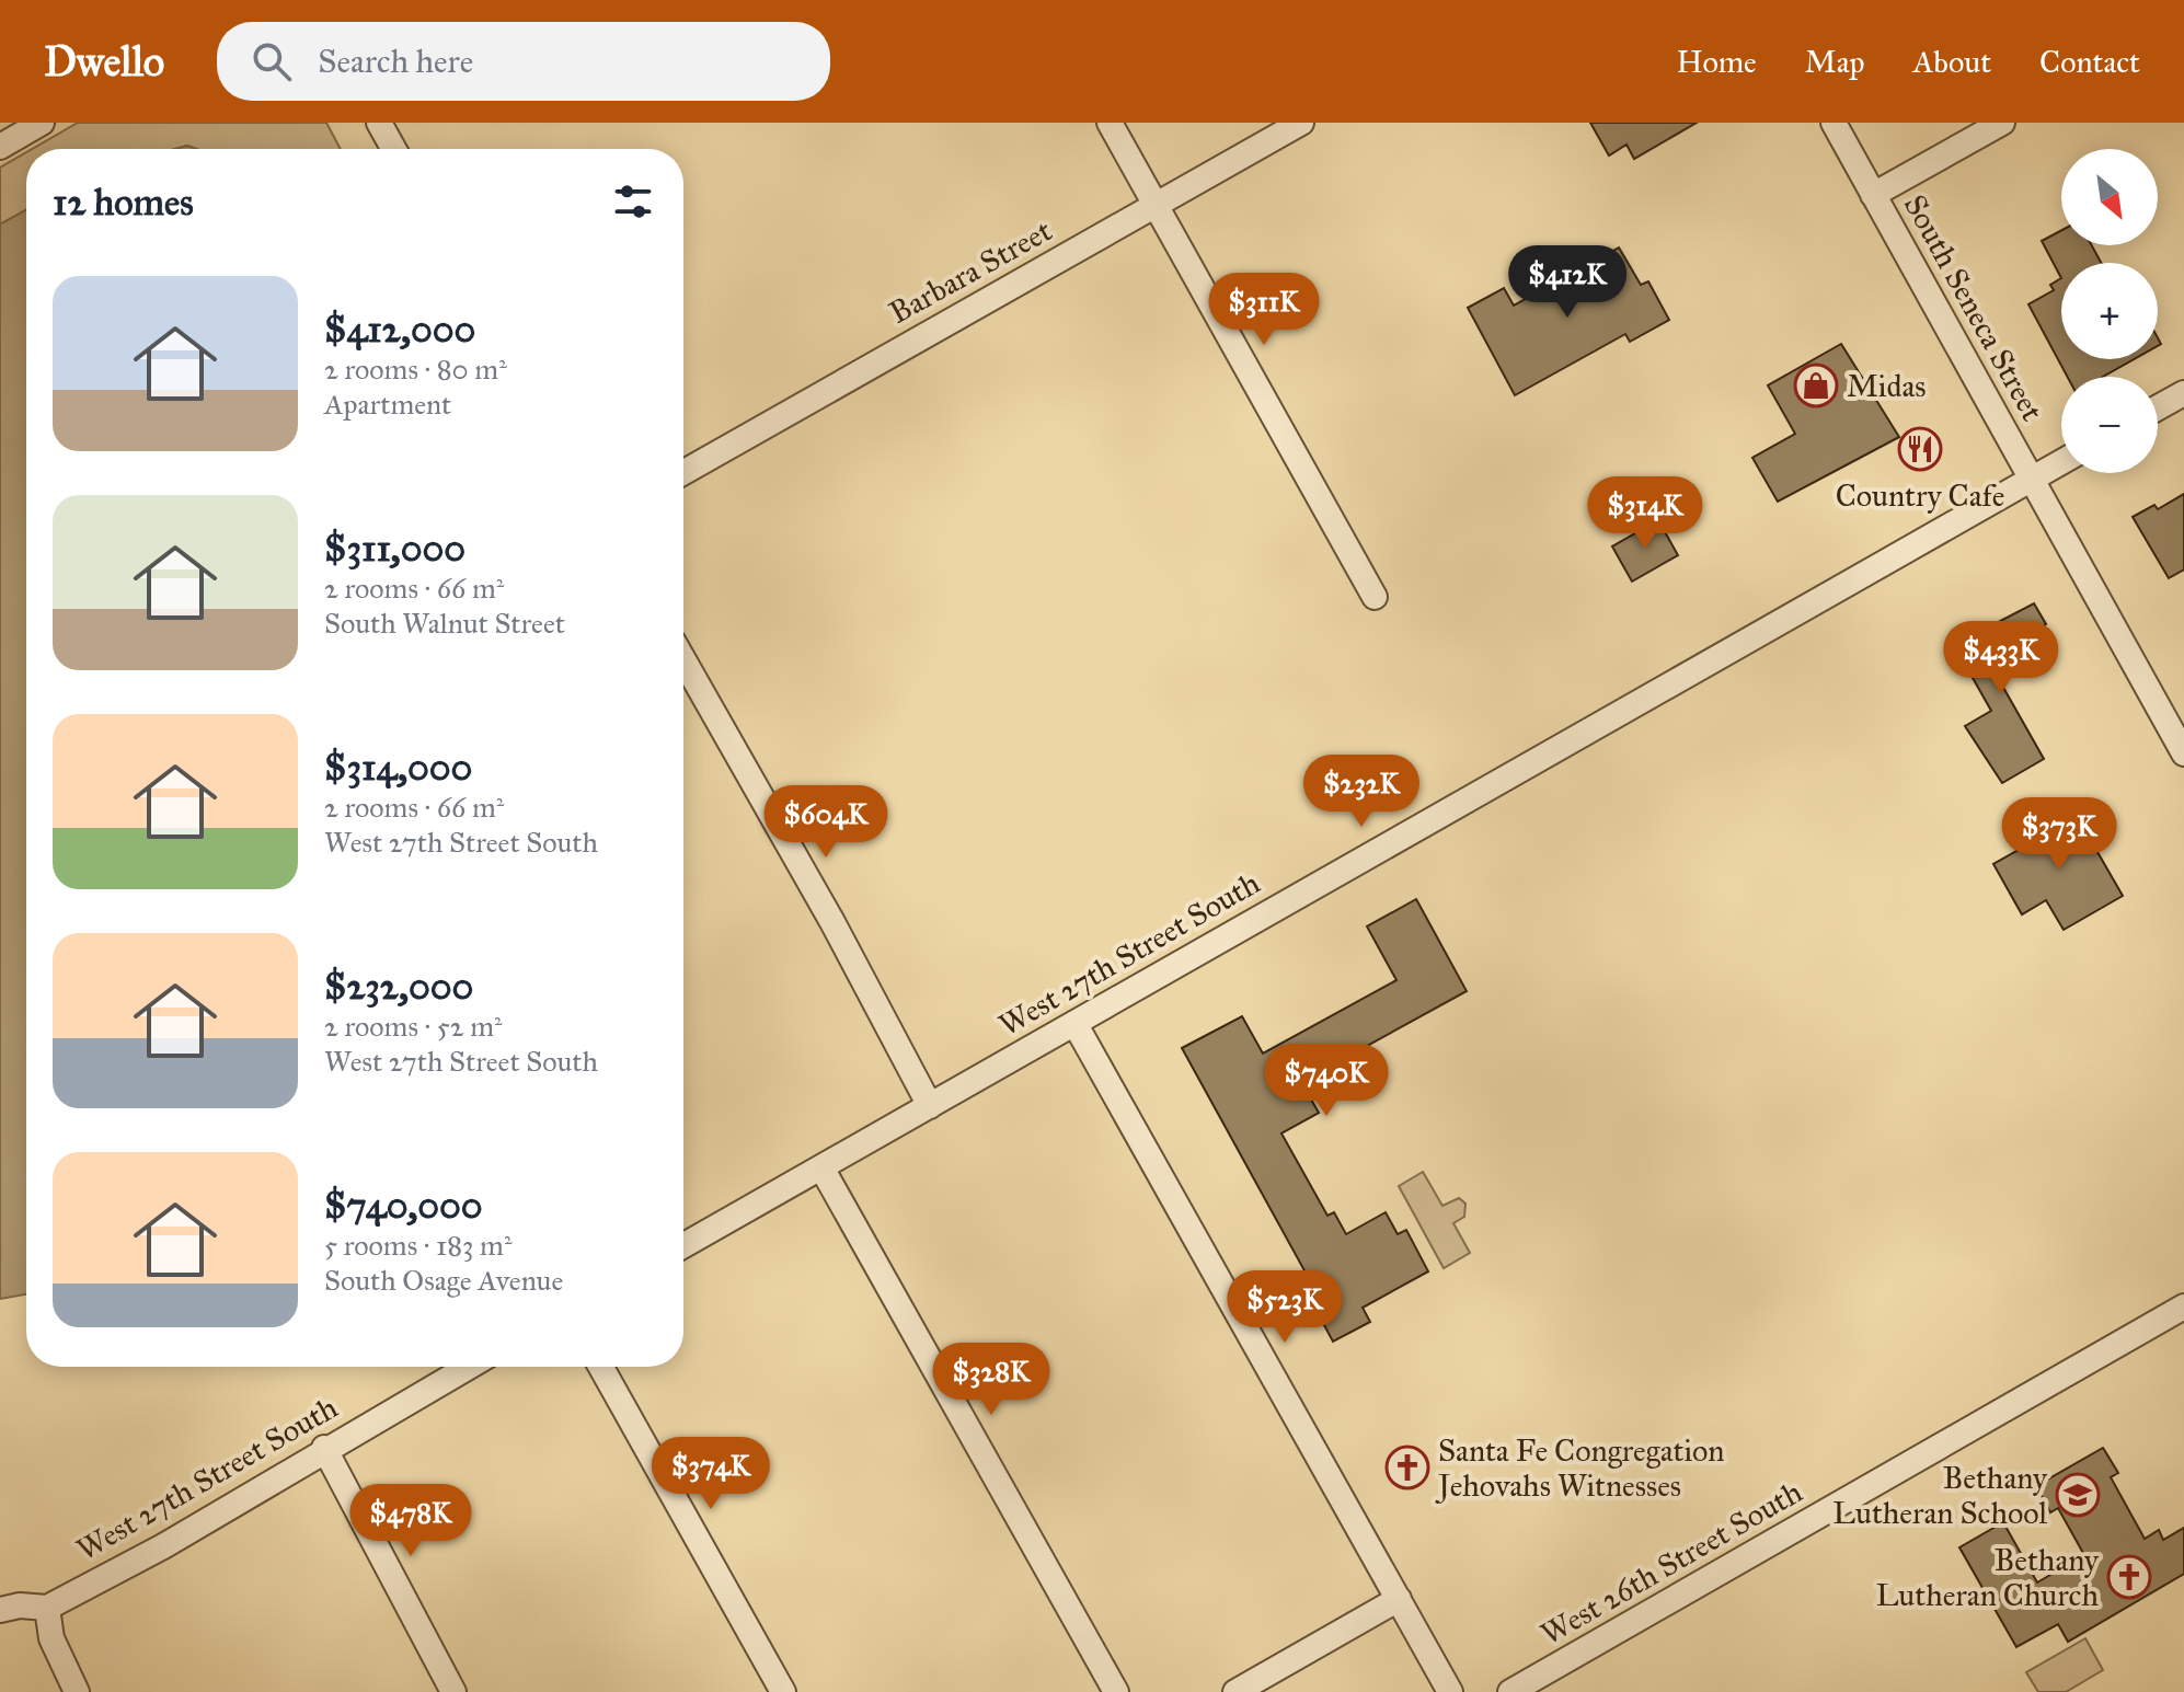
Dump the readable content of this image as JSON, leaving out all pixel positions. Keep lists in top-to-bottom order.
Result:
{
  "streets": {
    "street": [
      "Barbara Street",
      "South Seneca Street",
      "West 27th Street South",
      "West 26th Street South"
    ]
  },
  "crossings": [
    ["South Seneca Street", "West 27th Street South"]
  ],
  "places": {
    "shop": ["Midas"],
    "restaurant": ["Country Cafe"],
    "church": ["Santa Fe Congregation Jehovahs Witnesses", "Bethany Lutheran Church"],
    "school or university": ["Bethany Lutheran School"]
  },
  "north": "bottom right",
  "page": {
    "header": "Dwello",
    "search": "Search here",
    "nav": [
      "Home",
      "Map",
      "About",
      "Contact"
    ],
    "map_buttons": ["+", "−"],
    "heading": "12 homes",
    "price": [
      "$412K",
      "$311K",
      "$314K",
      "$433K",
      "$232K",
      "$604K",
      "$373K",
      "$740K",
      "$523K",
      "$328K",
      "$374K",
      "$478K"
    ],
    "list": [
      {
        "name": "$412,000",
        "note": "2 rooms · 80 m² · Apartment"
      },
      {
        "name": "$311,000",
        "note": "2 rooms · 66 m² · South Walnut Street"
      },
      {
        "name": "$314,000",
        "note": "2 rooms · 66 m² · West 27th Street South"
      },
      {
        "name": "$232,000",
        "note": "2 rooms · 52 m² · West 27th Street South"
      },
      {
        "name": "$740,000",
        "note": "5 rooms · 183 m² · South Osage Avenue"
      }
    ]
  }
}
